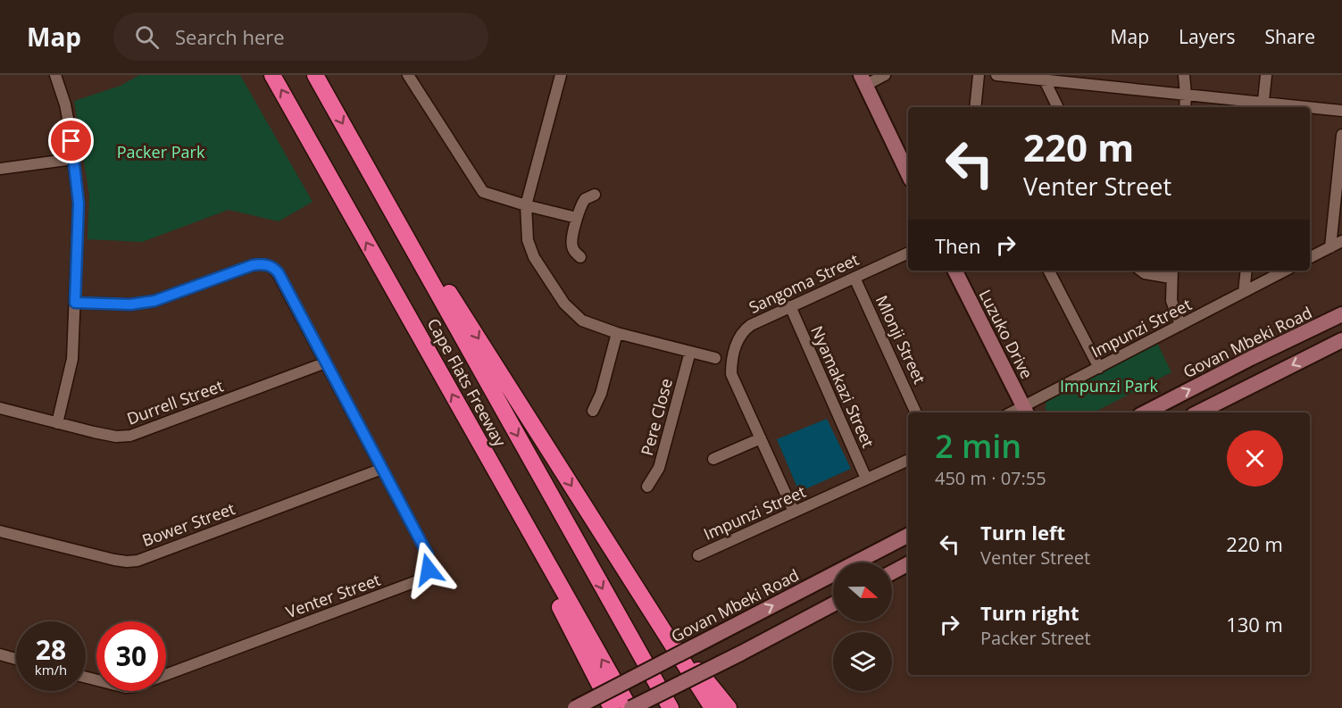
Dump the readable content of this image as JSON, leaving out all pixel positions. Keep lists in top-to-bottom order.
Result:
{
  "streets": {
    "highway": ["Cape Flats Freeway"],
    "main road": ["Luzuko Drive", "Govan Mbeki Road"],
    "street": [
      "Sangoma Street",
      "Impunzi Street",
      "Mlonji Street",
      "Nyamakazi Street",
      "Durrell Street",
      "Pere Close",
      "Bower Street",
      "Venter Street"
    ]
  },
  "crossings": [
    ["Sangoma Street", "Impunzi Street"],
    ["Sangoma Street", "Mlonji Street"],
    ["Sangoma Street", "Nyamakazi Street"],
    ["Impunzi Street", "Luzuko Drive"],
    ["Impunzi Street", "Nyamakazi Street"],
    ["Durrell Street", "Venter Street"],
    ["Bower Street", "Venter Street"]
  ],
  "parks": ["Packer Park", "Impunzi Park"],
  "north": "right",
  "page": {
    "header": "Map",
    "search": "Search here",
    "nav": ["Map", "Layers", "Share"],
    "turn": ["220 m", "Venter Street"],
    "then": "Then",
    "heading": ["2 min", "450 m · 07:55"],
    "list": [
      {
        "name": "Turn left",
        "note": "Venter Street",
        "value": "220 m"
      },
      {
        "name": "Turn right",
        "note": "Packer Street",
        "value": "130 m"
      }
    ],
    "speed": "28 km/h",
    "limit": "30"
  }
}
